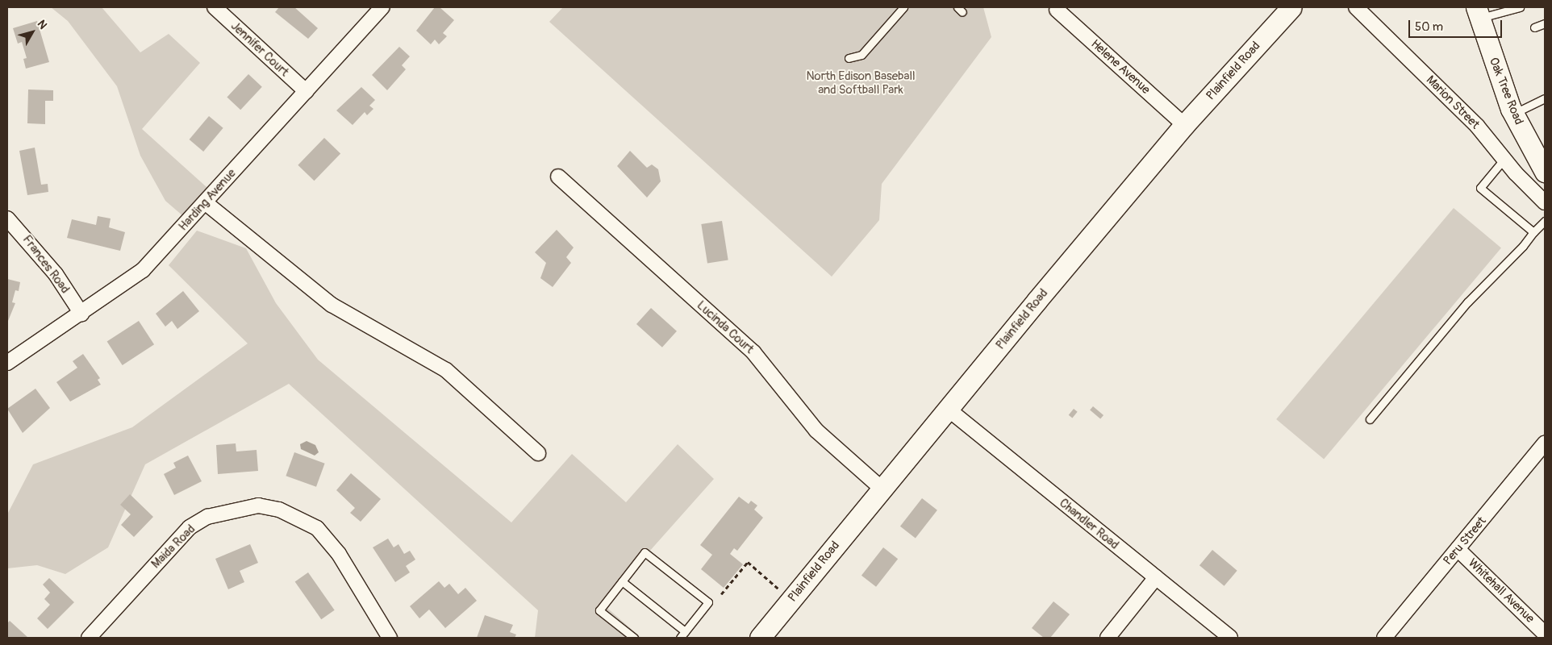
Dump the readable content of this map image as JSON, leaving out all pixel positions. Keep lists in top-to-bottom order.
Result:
{
  "streets": {
    "street": [
      "Jennifer Court",
      "Helene Avenue",
      "Plainfield Road",
      "Oak Tree Road",
      "Marion Street",
      "Harding Avenue",
      "Frances Road",
      "Lucinda Court",
      "Chandler Road",
      "Peru Street",
      "Maida Road",
      "Whitehall Avenue"
    ]
  },
  "crossings": [
    ["Jennifer Court", "Harding Avenue"],
    ["Helene Avenue", "Plainfield Road"],
    ["Plainfield Road", "Lucinda Court"],
    ["Plainfield Road", "Chandler Road"],
    ["Harding Avenue", "Frances Road"],
    ["Peru Street", "Whitehall Avenue"]
  ],
  "parks": ["North Edison Baseball and Softball Park"],
  "scale_bar": "50 m",
  "north": "top right"
}
